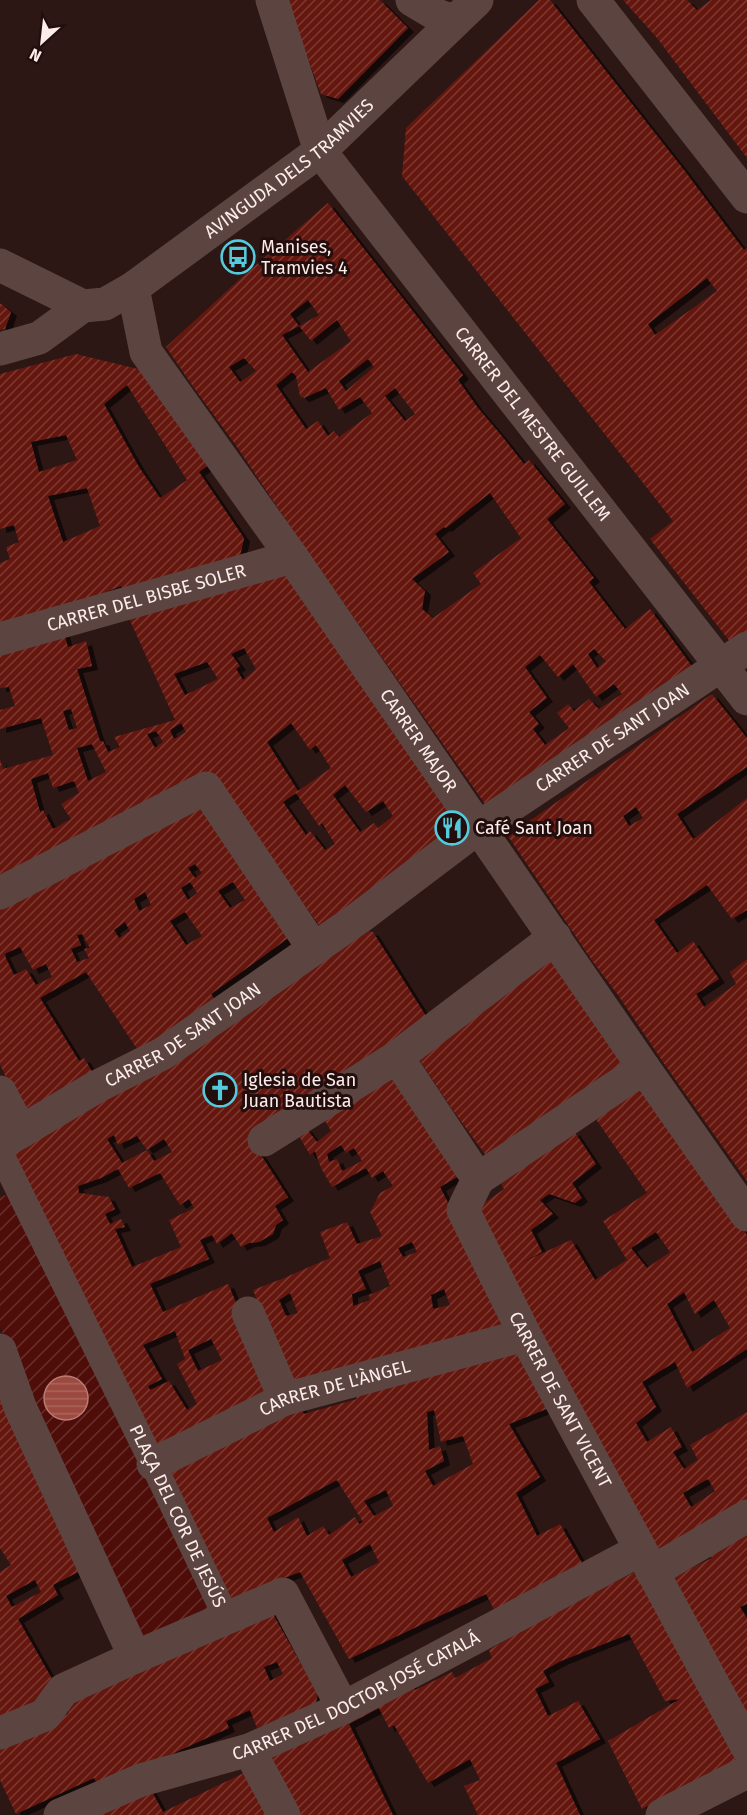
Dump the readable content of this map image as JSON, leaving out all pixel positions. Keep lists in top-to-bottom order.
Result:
{
  "streets": {
    "street": [
      "AVINGUDA DELS TRAMVIES",
      "CARRER DEL MESTRE GUILLEM",
      "CARRER DEL BISBE SOLER",
      "CARRER DE SANT JOAN",
      "CARRER MAJOR",
      "CARRER DE L'ÀNGEL",
      "CARRER DE SANT VICENT",
      "PLAÇA DEL COR DE JESÚS",
      "CARRER DEL DOCTOR JOSÉ CATALÁ"
    ]
  },
  "crossings": [
    ["AVINGUDA DELS TRAMVIES", "CARRER DEL MESTRE GUILLEM"],
    ["AVINGUDA DELS TRAMVIES", "CARRER MAJOR"],
    ["CARRER DEL MESTRE GUILLEM", "CARRER DE SANT JOAN"],
    ["CARRER DEL BISBE SOLER", "CARRER MAJOR"],
    ["CARRER DE SANT JOAN", "CARRER MAJOR"],
    ["CARRER DE SANT JOAN", "PLAÇA DEL COR DE JESÚS"],
    ["CARRER DE L'ÀNGEL", "CARRER DE SANT VICENT"],
    ["CARRER DE L'ÀNGEL", "PLAÇA DEL COR DE JESÚS"],
    ["CARRER DE SANT VICENT", "CARRER DEL DOCTOR JOSÉ CATALÁ"]
  ],
  "places": {
    "bus stop": ["Manises, Tramvies 4"],
    "restaurant": ["Café Sant Joan"],
    "church": ["Iglesia de San Juan Bautista"]
  },
  "north": "bottom left"
}
